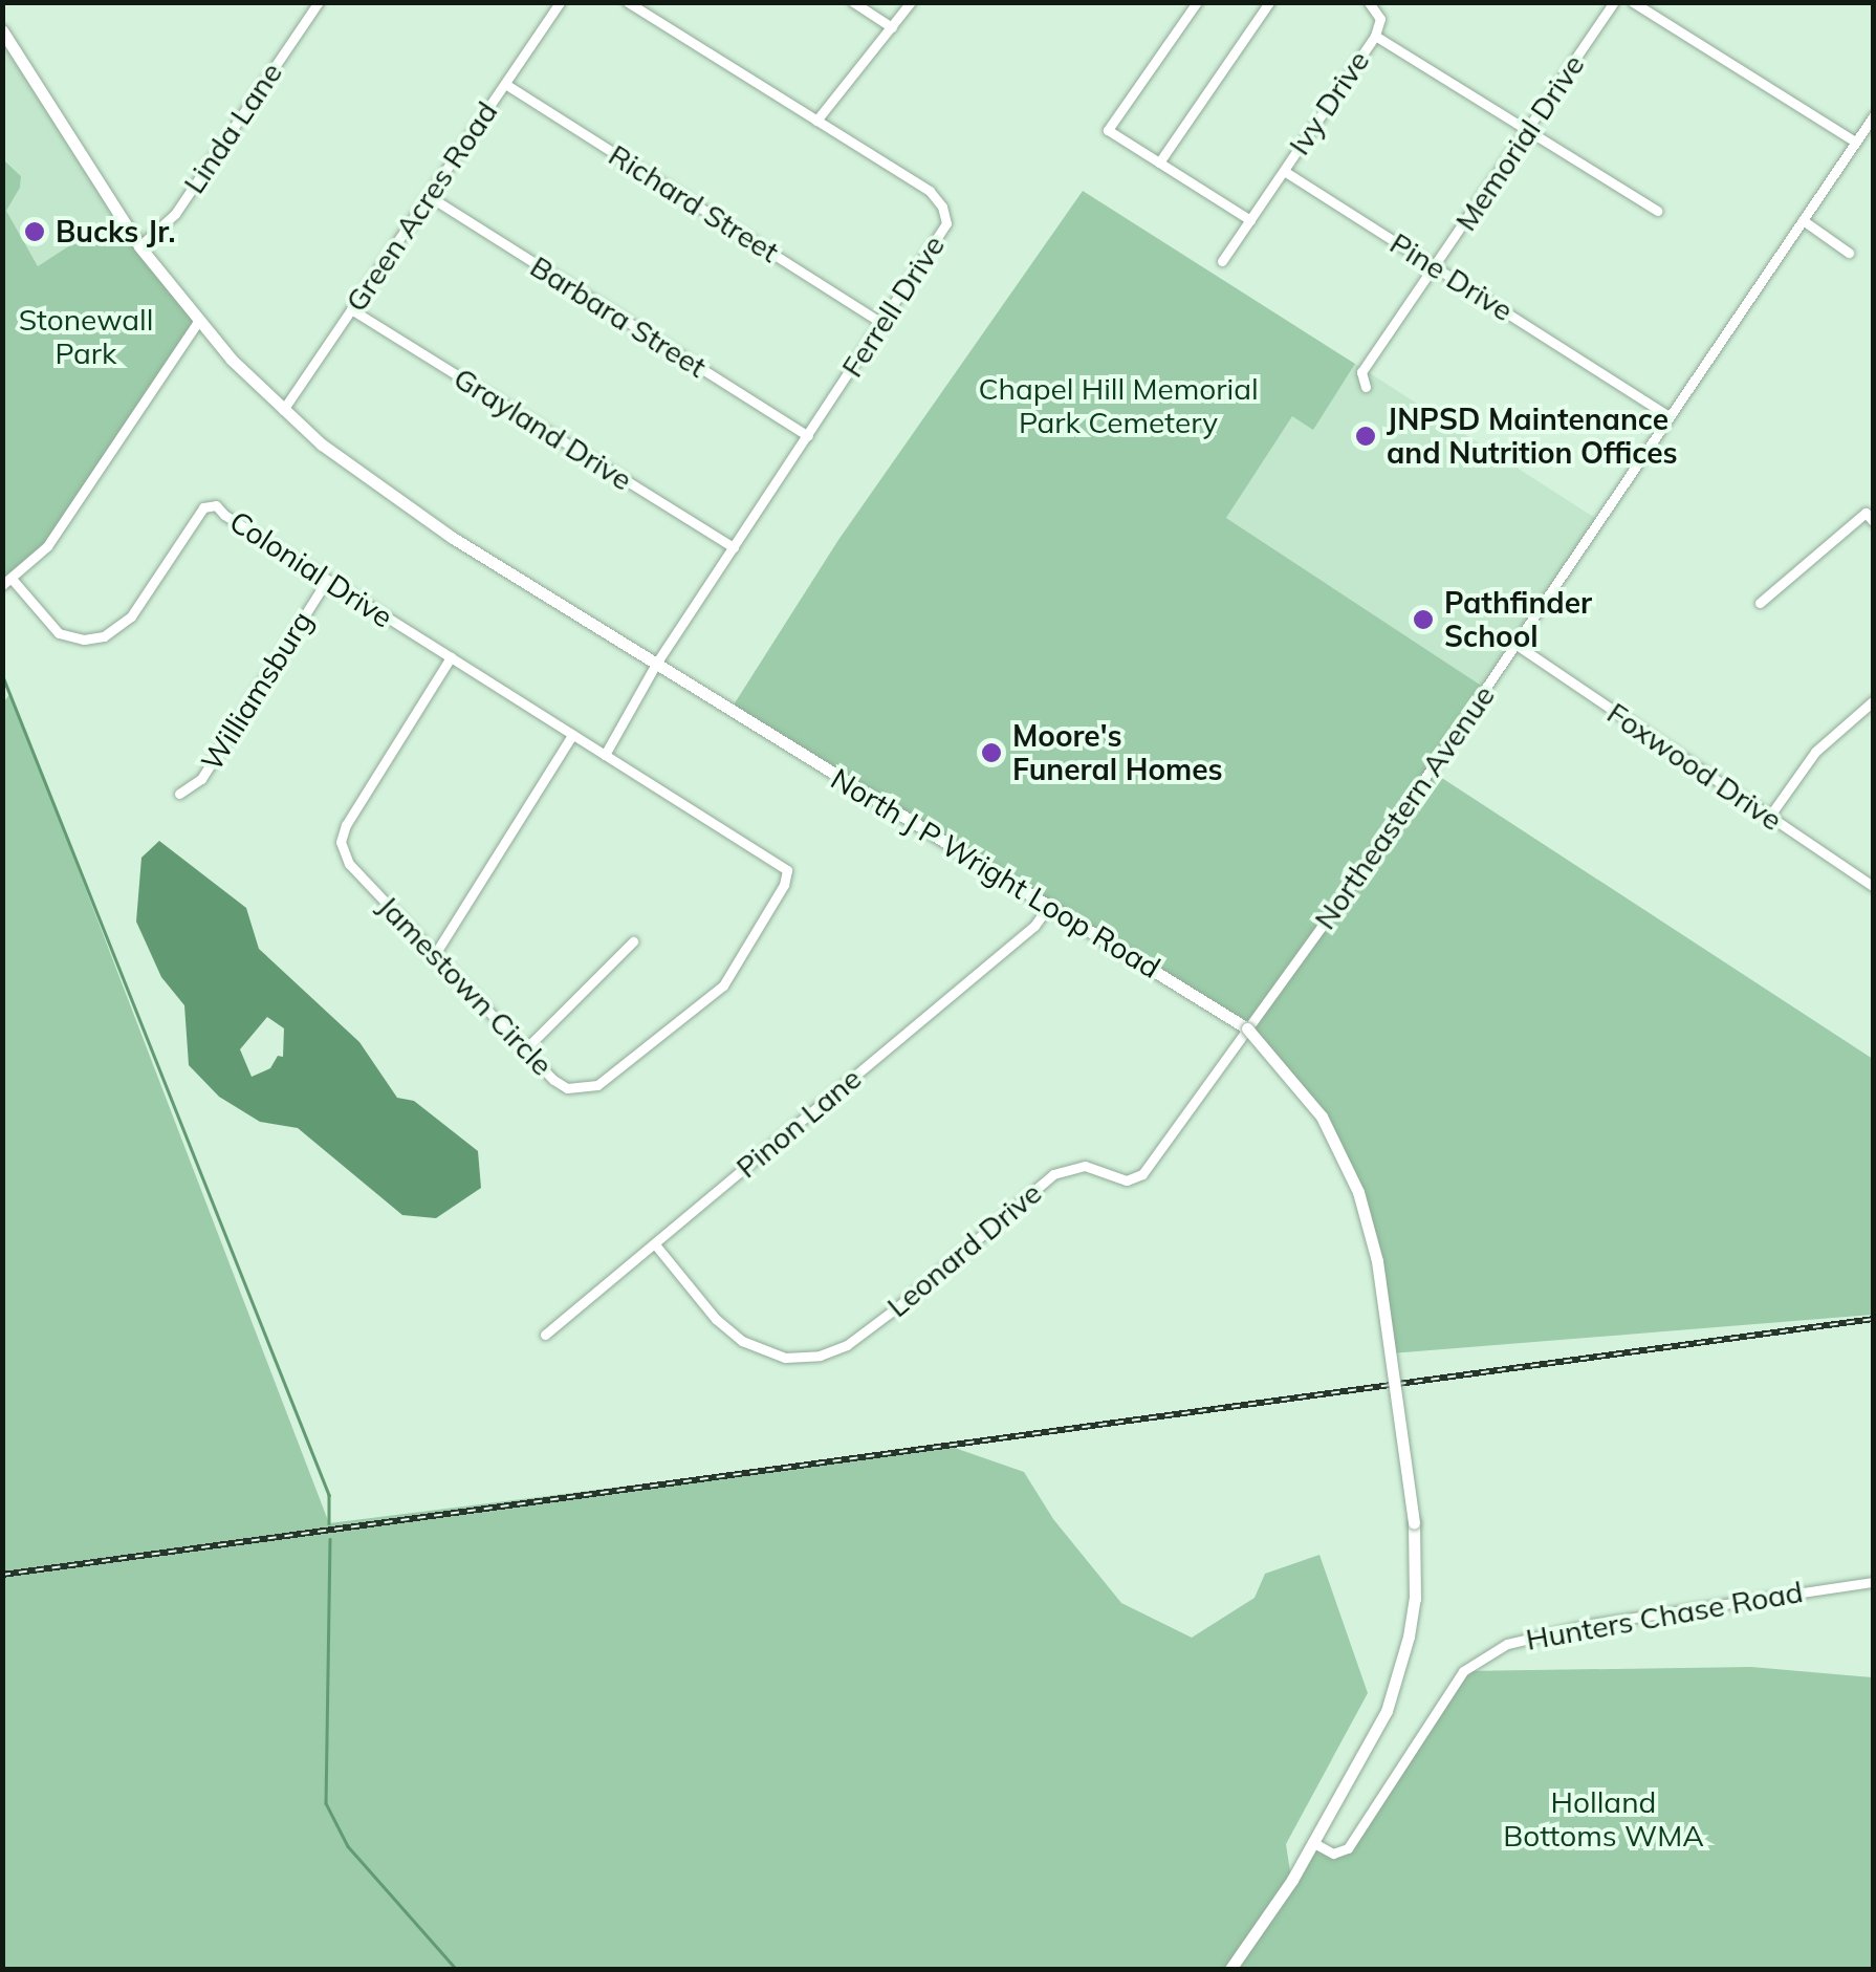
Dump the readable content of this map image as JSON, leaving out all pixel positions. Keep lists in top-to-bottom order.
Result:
{
  "streets": {
    "main road": ["North J P Wright Loop Road"],
    "street": [
      "Ivy Drive",
      "Linda Lane",
      "Memorial Drive",
      "Richard Street",
      "Green Acres Road",
      "Pine Drive",
      "Ferrell Drive",
      "Barbara Street",
      "Grayland Drive",
      "Colonial Drive",
      "Williamsburg",
      "Foxwood Drive",
      "Northeastern Avenue",
      "Jamestown Circle",
      "Pinon Lane",
      "Leonard Drive",
      "Hunters Chase Road"
    ]
  },
  "crossings": [
    ["Ivy Drive", "Memorial Drive"],
    ["Ivy Drive", "Pine Drive"],
    ["Linda Lane", "North J P Wright Loop Road"],
    ["Memorial Drive", "Pine Drive"],
    ["Richard Street", "Green Acres Road"],
    ["Richard Street", "Ferrell Drive"],
    ["Green Acres Road", "Barbara Street"],
    ["Green Acres Road", "Grayland Drive"],
    ["Green Acres Road", "North J P Wright Loop Road"],
    ["Pine Drive", "Northeastern Avenue"],
    ["Ferrell Drive", "Barbara Street"],
    ["Ferrell Drive", "Grayland Drive"],
    ["Ferrell Drive", "North J P Wright Loop Road"],
    ["Colonial Drive", "Williamsburg"],
    ["Colonial Drive", "Jamestown Circle"],
    ["Foxwood Drive", "Northeastern Avenue"],
    ["Northeastern Avenue", "North J P Wright Loop Road"],
    ["Northeastern Avenue", "Leonard Drive"],
    ["North J P Wright Loop Road", "Pinon Lane"],
    ["North J P Wright Loop Road", "Leonard Drive"],
    ["North J P Wright Loop Road", "Hunters Chase Road"],
    ["Pinon Lane", "Leonard Drive"]
  ],
  "parks": ["Stonewall Park", "Chapel Hill Memorial Park Cemetery", "Holland Bottoms WMA"],
  "places": [
    "Bucks Jr.",
    "JNPSD Maintenance and Nutrition Offices",
    "Pathfinder School",
    "Moore's Funeral Homes"
  ]
}
